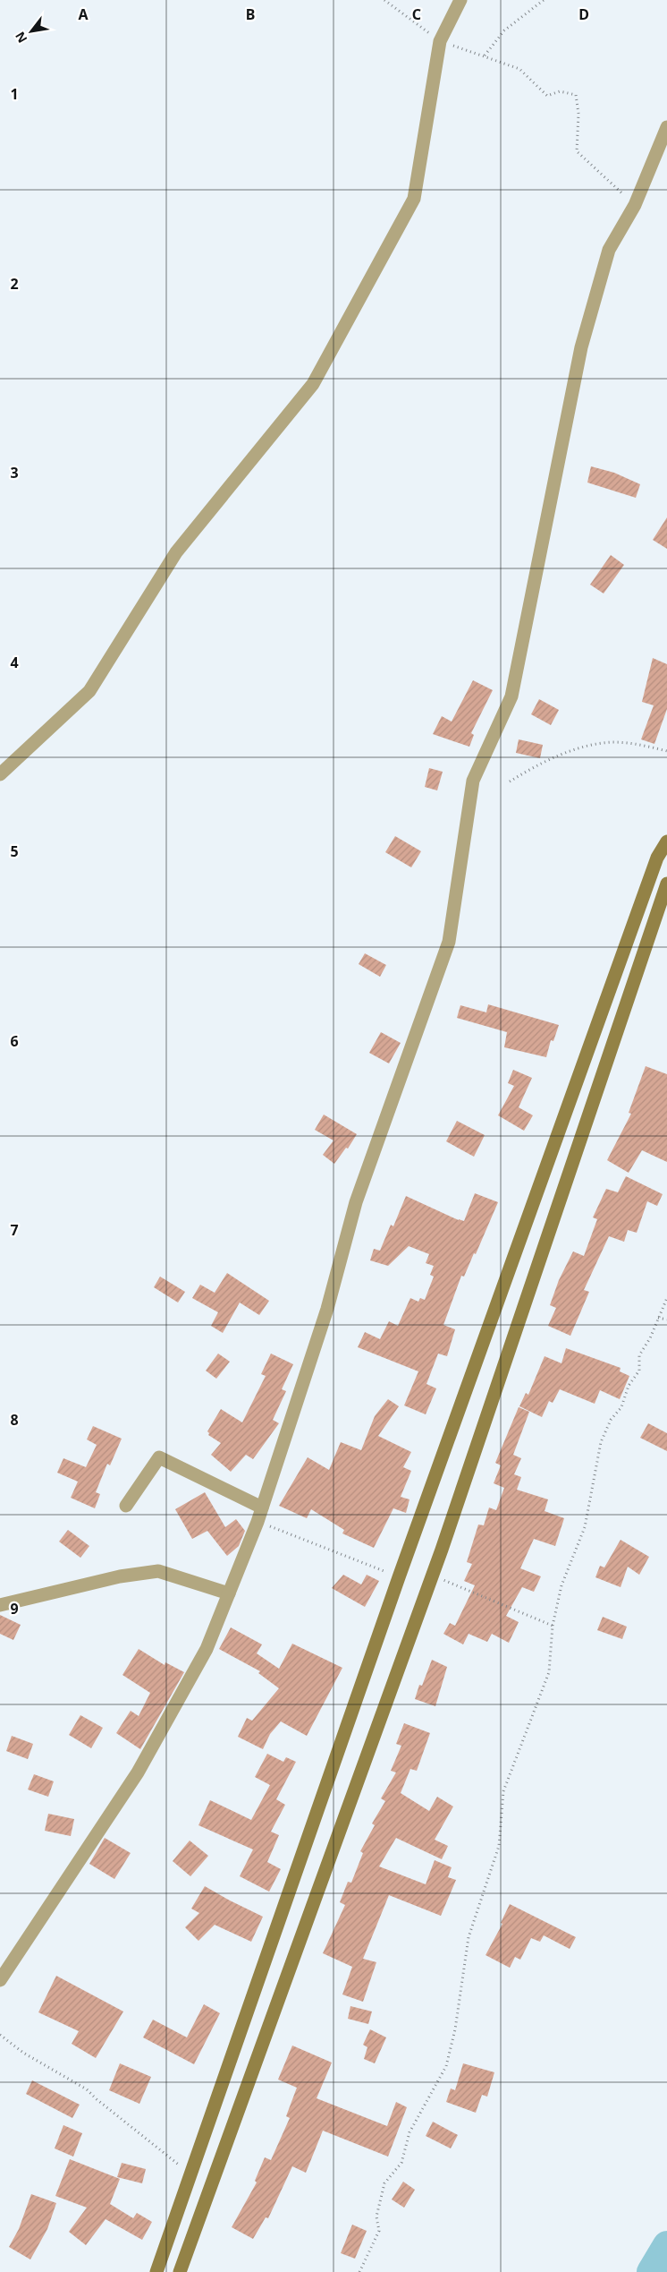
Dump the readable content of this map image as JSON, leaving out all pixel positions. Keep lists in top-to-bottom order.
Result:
{
  "north": "bottom left",
  "grid": {
    "columns": [
      "A",
      "B",
      "C",
      "D"
    ],
    "rows": [
      "1",
      "2",
      "3",
      "4",
      "5",
      "6",
      "7",
      "8",
      "9"
    ]
  }
}
